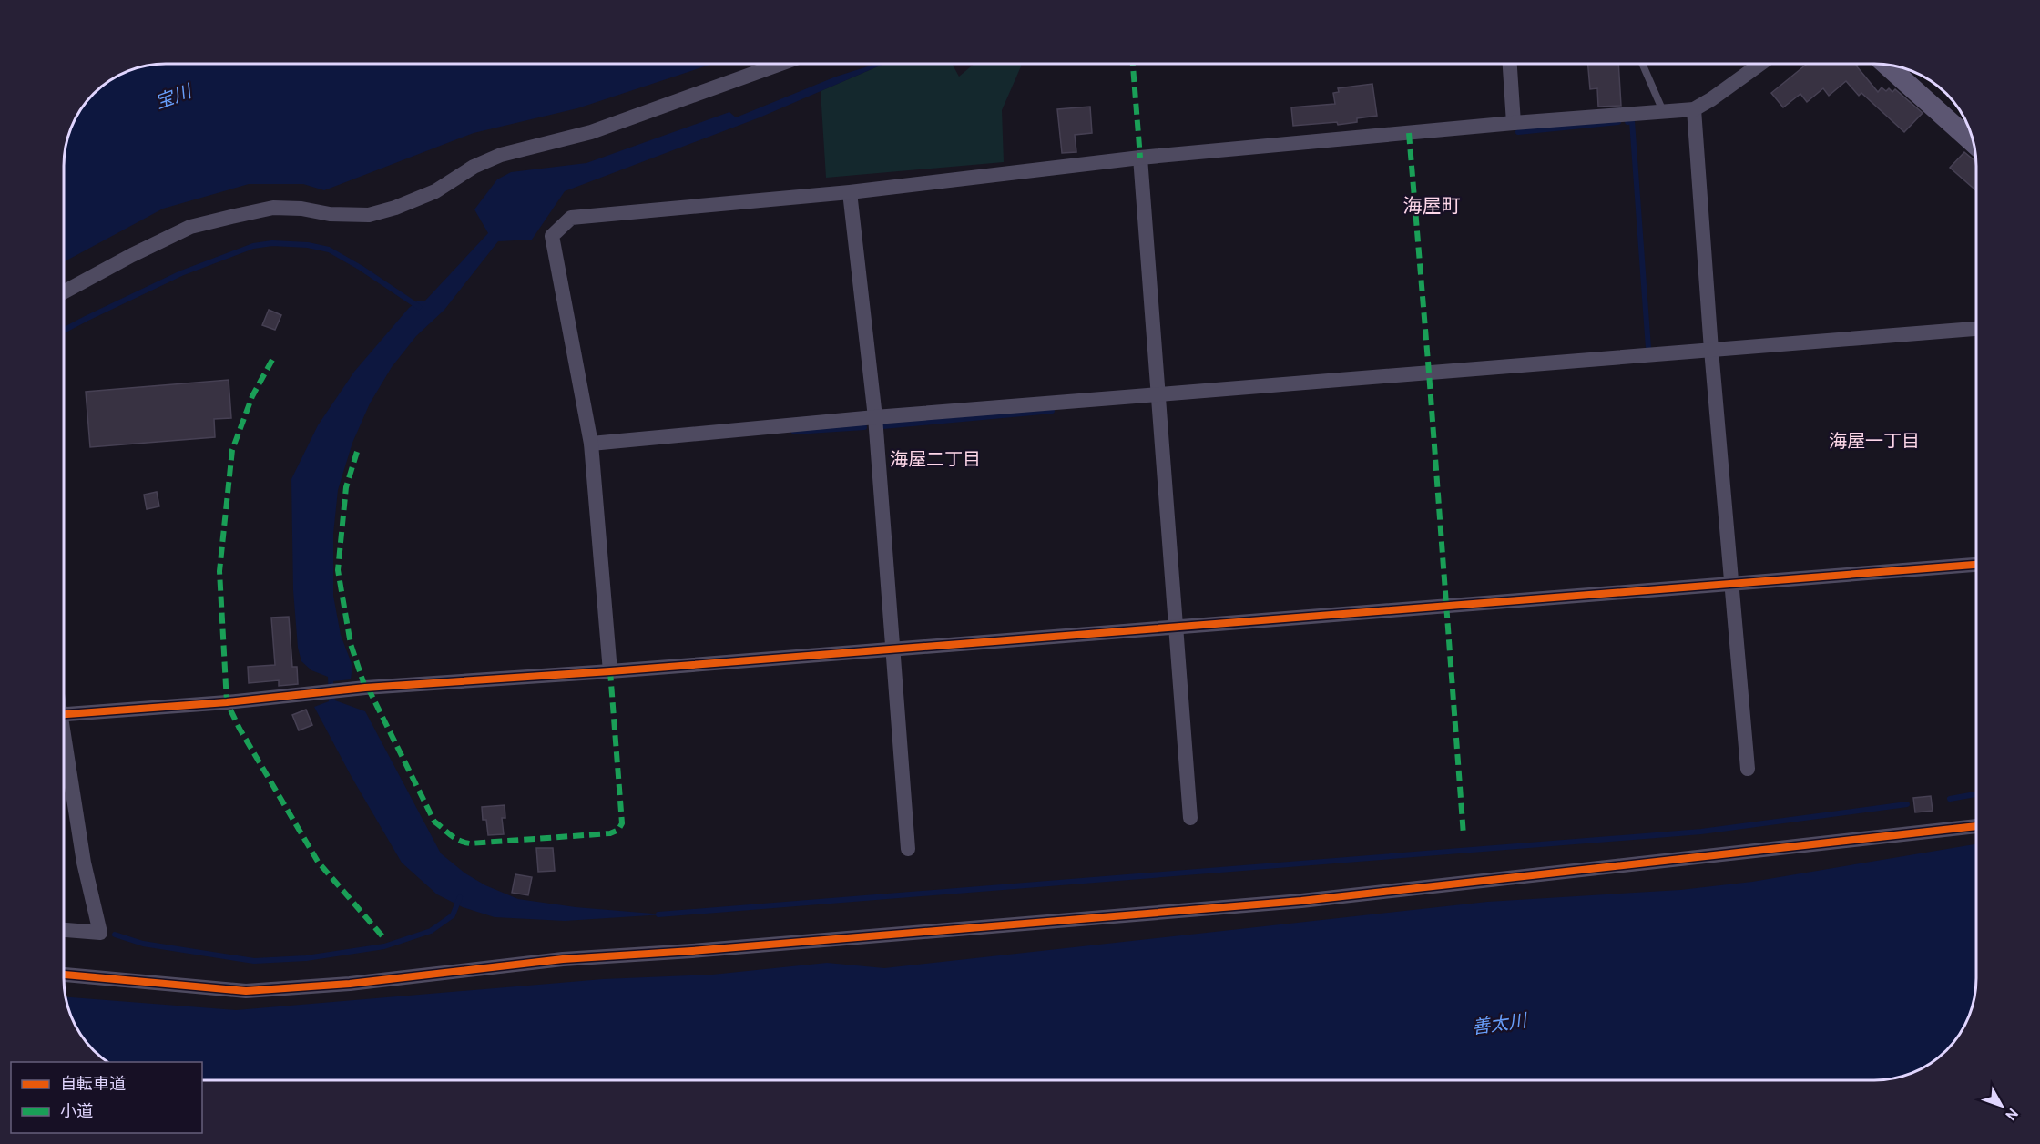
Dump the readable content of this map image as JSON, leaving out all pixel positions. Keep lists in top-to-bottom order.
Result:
{
  "districts": ["海屋町", "海屋一丁目", "海屋二丁目"],
  "water": ["宝川", "善太川"],
  "legend": ["自転車道", "小道"],
  "north": "bottom right"
}
